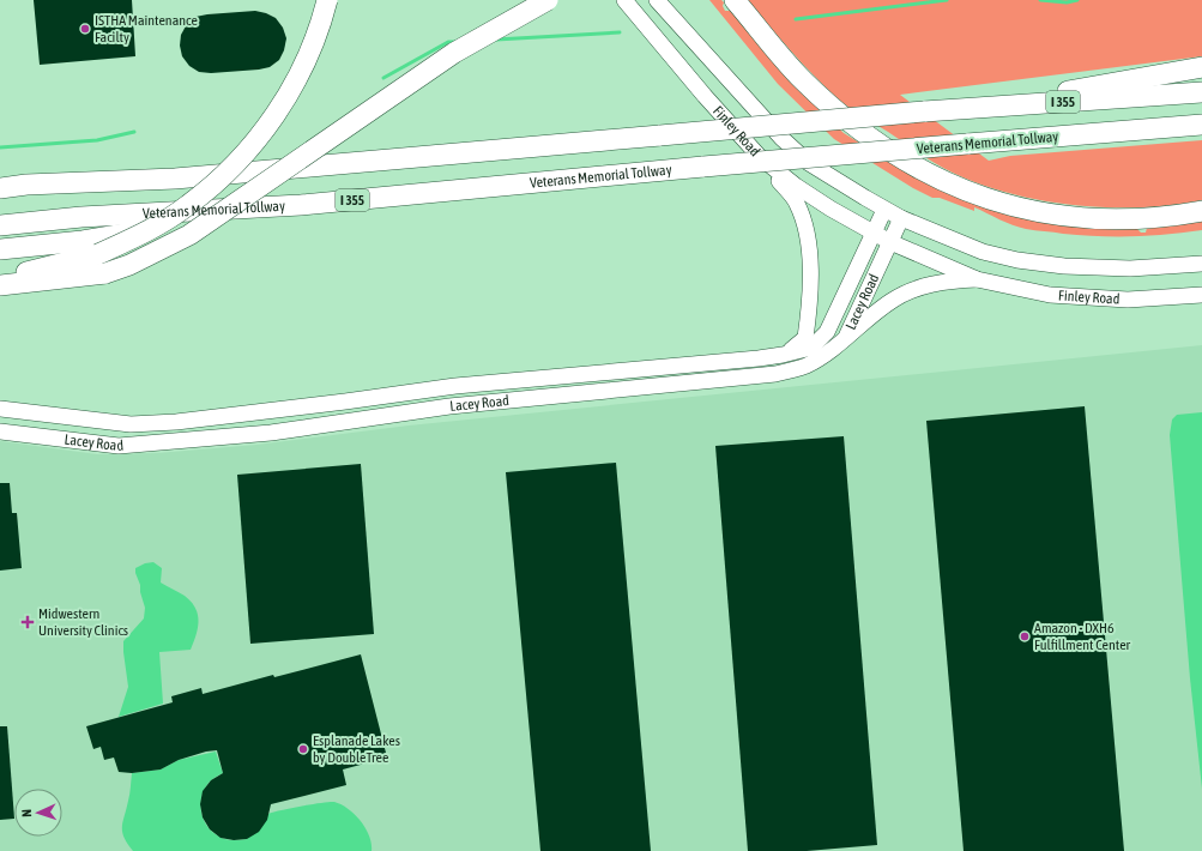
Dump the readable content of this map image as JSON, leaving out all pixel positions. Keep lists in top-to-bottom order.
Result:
{
  "streets": {
    "highway": ["I 355", "Veterans Memorial Tollway"],
    "main road": ["Finley Road", "Lacey Road"]
  },
  "crossings": [
    ["Finley Road", "Lacey Road"]
  ],
  "places": {
    "other": ["ISTHA Maintenance Facilty", "Amazon - DXH6 Fulfillment Center", "Esplanade Lakes by DoubleTree"],
    "health": ["Midwestern University Clinics"]
  },
  "north": "left"
}
